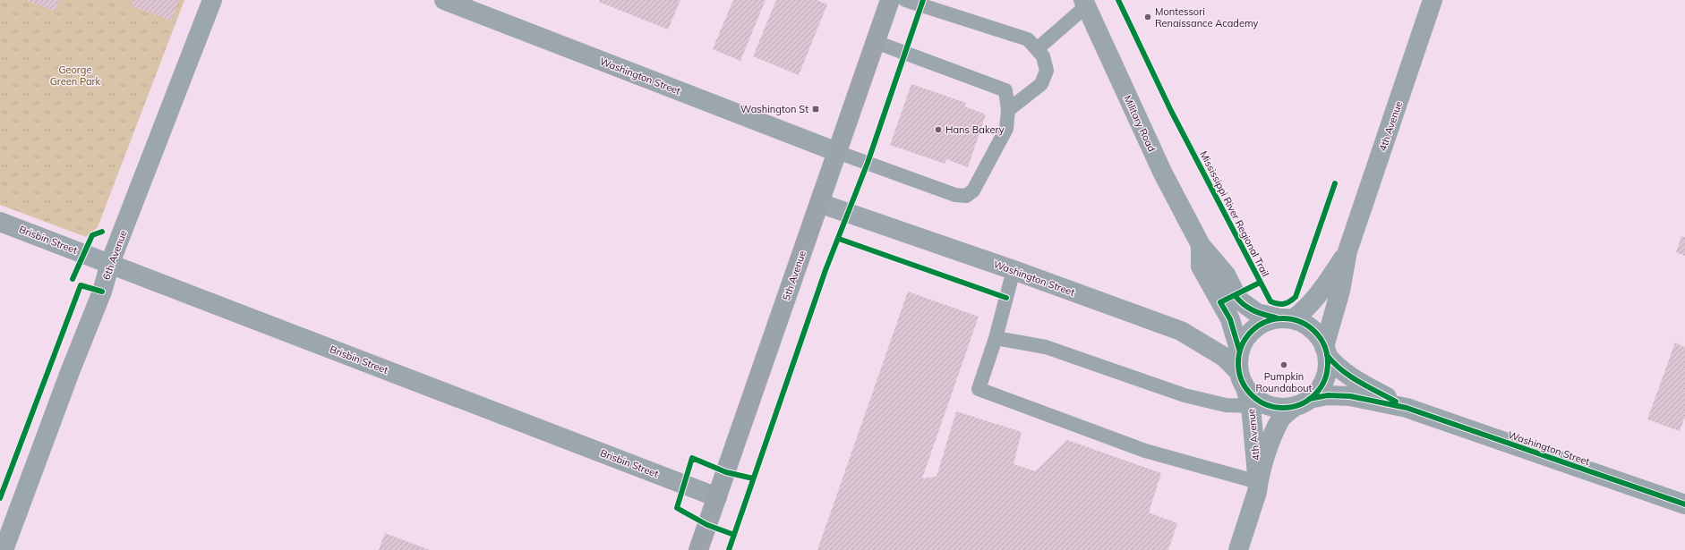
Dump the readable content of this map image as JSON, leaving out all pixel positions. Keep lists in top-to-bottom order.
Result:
{
  "streets": {
    "main road": ["5th Avenue"],
    "street": [
      "Washington Street",
      "Military Road",
      "4th Avenue",
      "Brisbin Street",
      "6th Avenue"
    ],
    "cycle path": ["Mississippi River Regional Trail"]
  },
  "crossings": [
    ["Washington Street", "Military Road"],
    ["Washington Street", "4th Avenue"],
    ["Washington Street", "5th Avenue"],
    ["Military Road", "4th Avenue"],
    ["Brisbin Street", "6th Avenue"],
    ["Brisbin Street", "5th Avenue"]
  ],
  "parks": ["George Green Park"],
  "places": {
    "other": ["Montessori Renaissance Academy", "Hans Bakery", "Pumpkin Roundabout"],
    "transit": ["Washington St"]
  }
}
